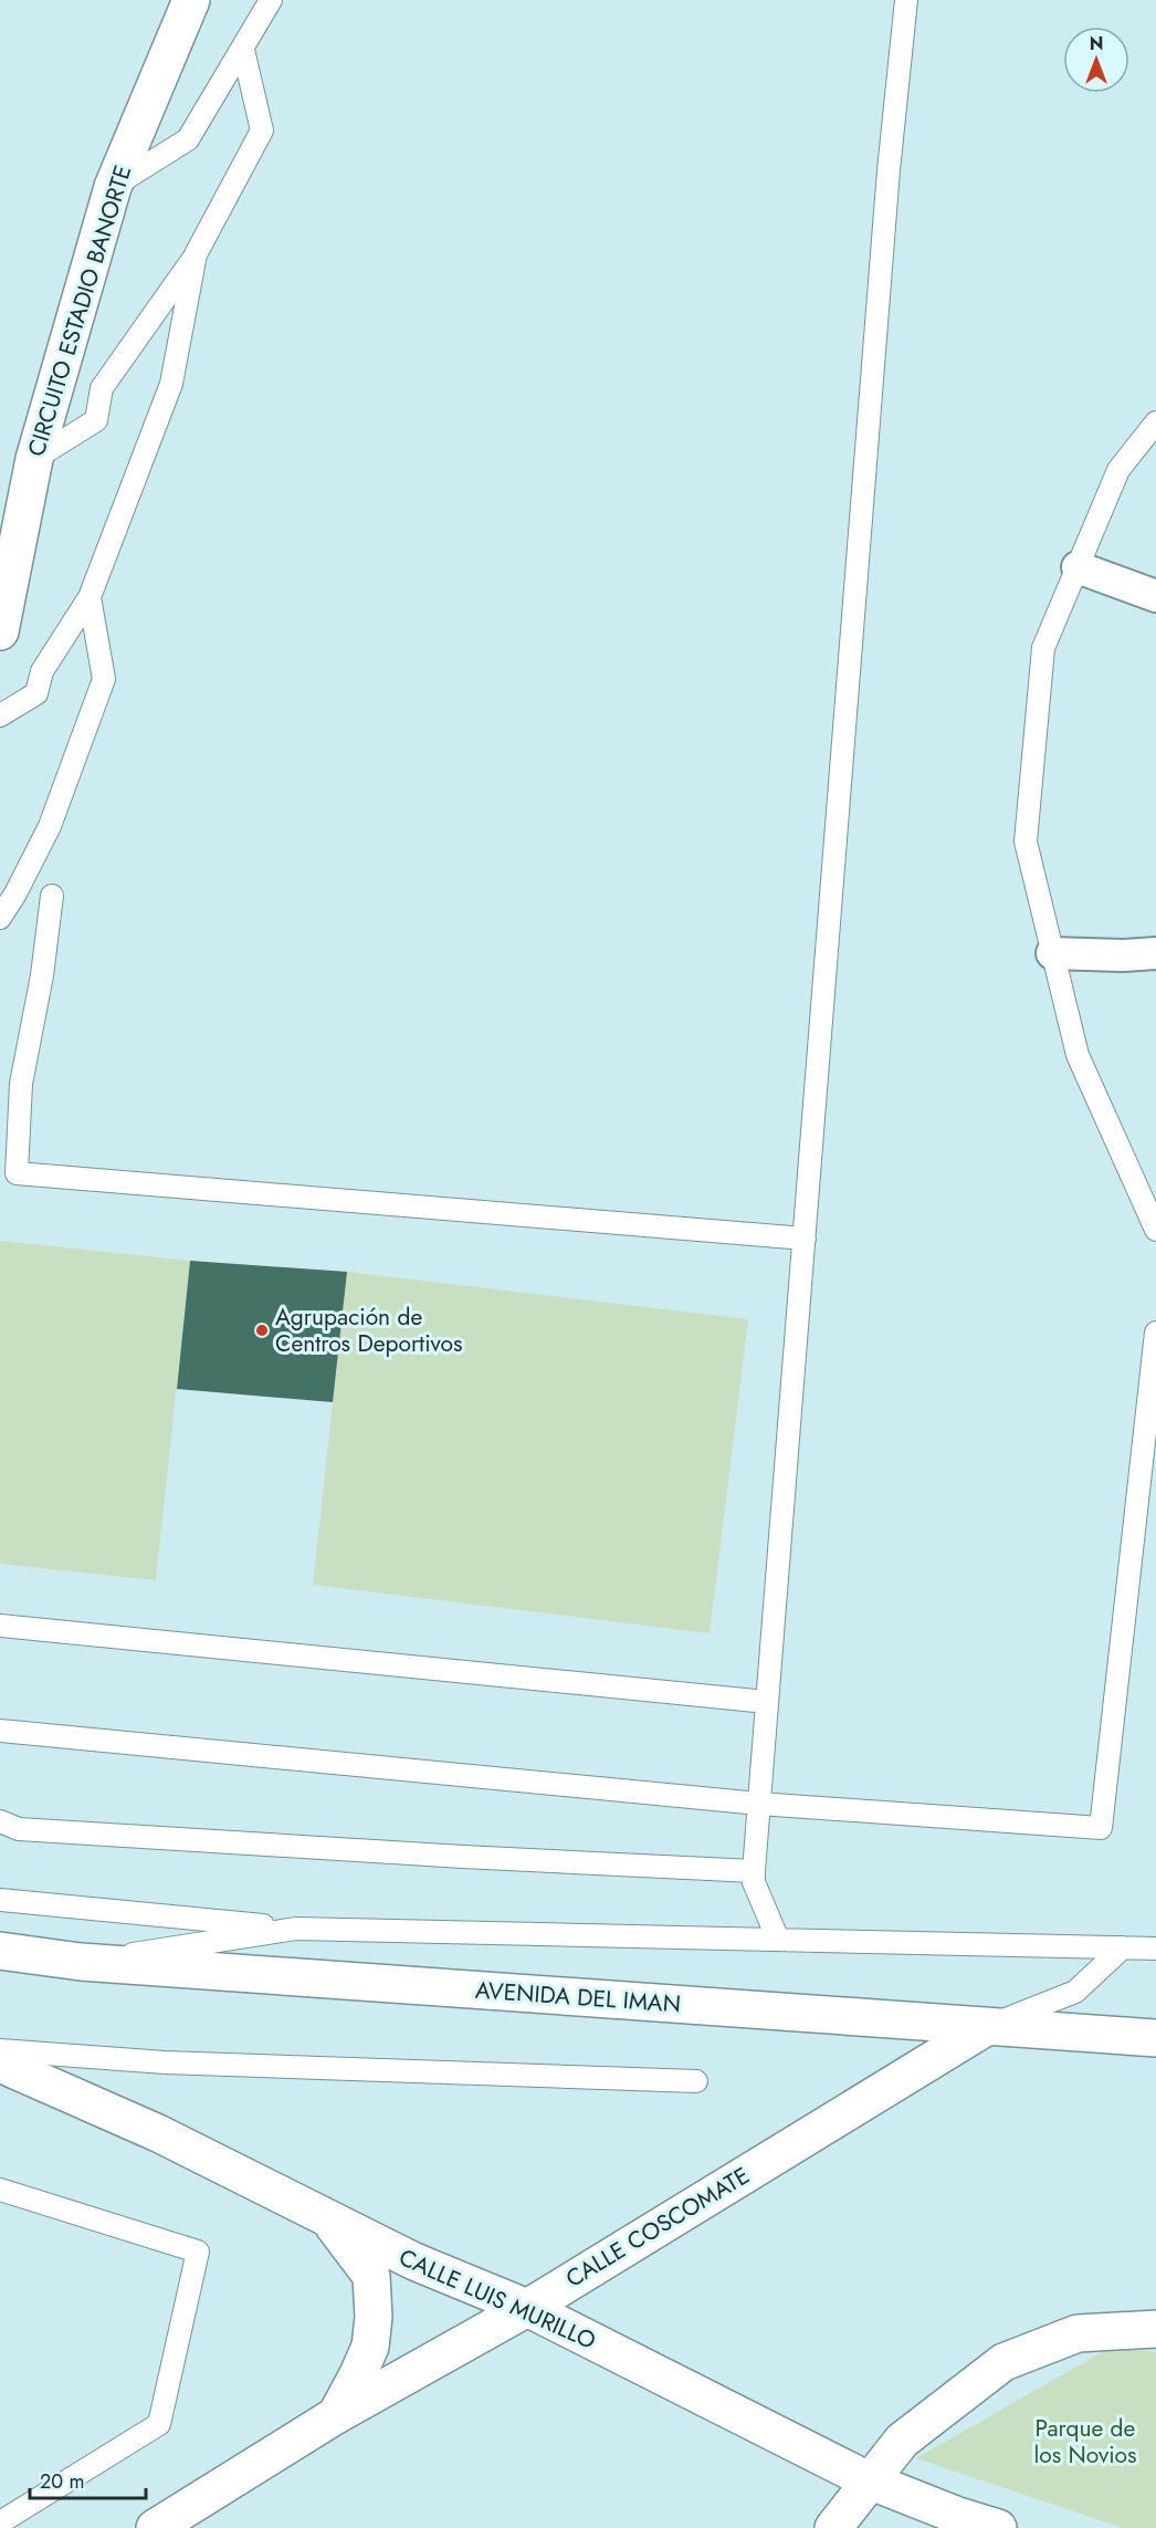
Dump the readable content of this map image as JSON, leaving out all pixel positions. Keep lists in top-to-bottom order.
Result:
{
  "streets": {
    "street": [
      "CIRCUITO ESTADIO BANORTE",
      "AVENIDA DEL IMAN",
      "CALLE COSCOMATE",
      "CALLE LUIS MURILLO"
    ]
  },
  "crossings": [
    ["AVENIDA DEL IMAN", "CALLE COSCOMATE"],
    ["CALLE COSCOMATE", "CALLE LUIS MURILLO"]
  ],
  "parks": ["Parque de los Novios"],
  "places": ["Agrupación de Centros Deportivos"],
  "scale_bar": "20 m",
  "north": "top"
}
